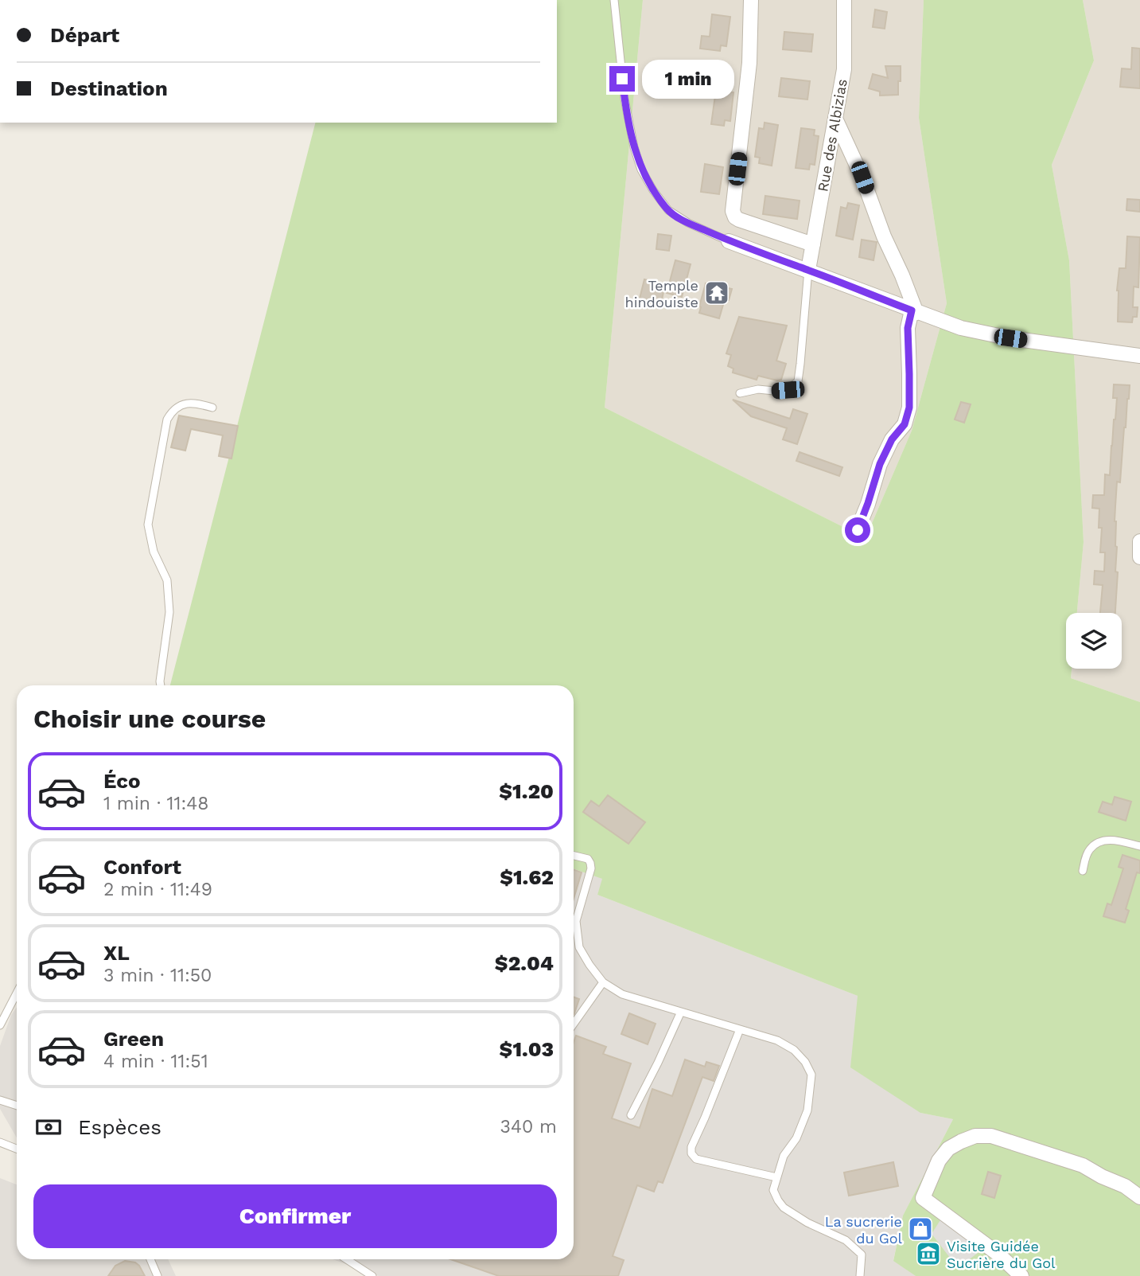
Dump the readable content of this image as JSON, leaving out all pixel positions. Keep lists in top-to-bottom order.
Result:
{
  "streets": {
    "street": ["Rue des Albizias"]
  },
  "places": {
    "temple": ["Temple hindouiste"],
    "shop": ["La sucrerie du Gol"],
    "museum": ["Visite Guidée Sucrière du Gol"]
  },
  "page": {
    "banner": ["Départ", "Destination"],
    "bubble": "1 min",
    "heading": "Choisir une course",
    "list": [
      {
        "name": "Éco",
        "note": "1 min · 11:48",
        "value": "$1.20"
      },
      {
        "name": "Confort",
        "note": "2 min · 11:49",
        "value": "$1.62"
      },
      {
        "name": "XL",
        "note": "3 min · 11:50",
        "value": "$2.04"
      },
      {
        "name": "Green",
        "note": "4 min · 11:51",
        "value": "$1.03"
      }
    ],
    "pay": ["Espèces", "340 m"],
    "buttons": "Confirmer"
  }
}
